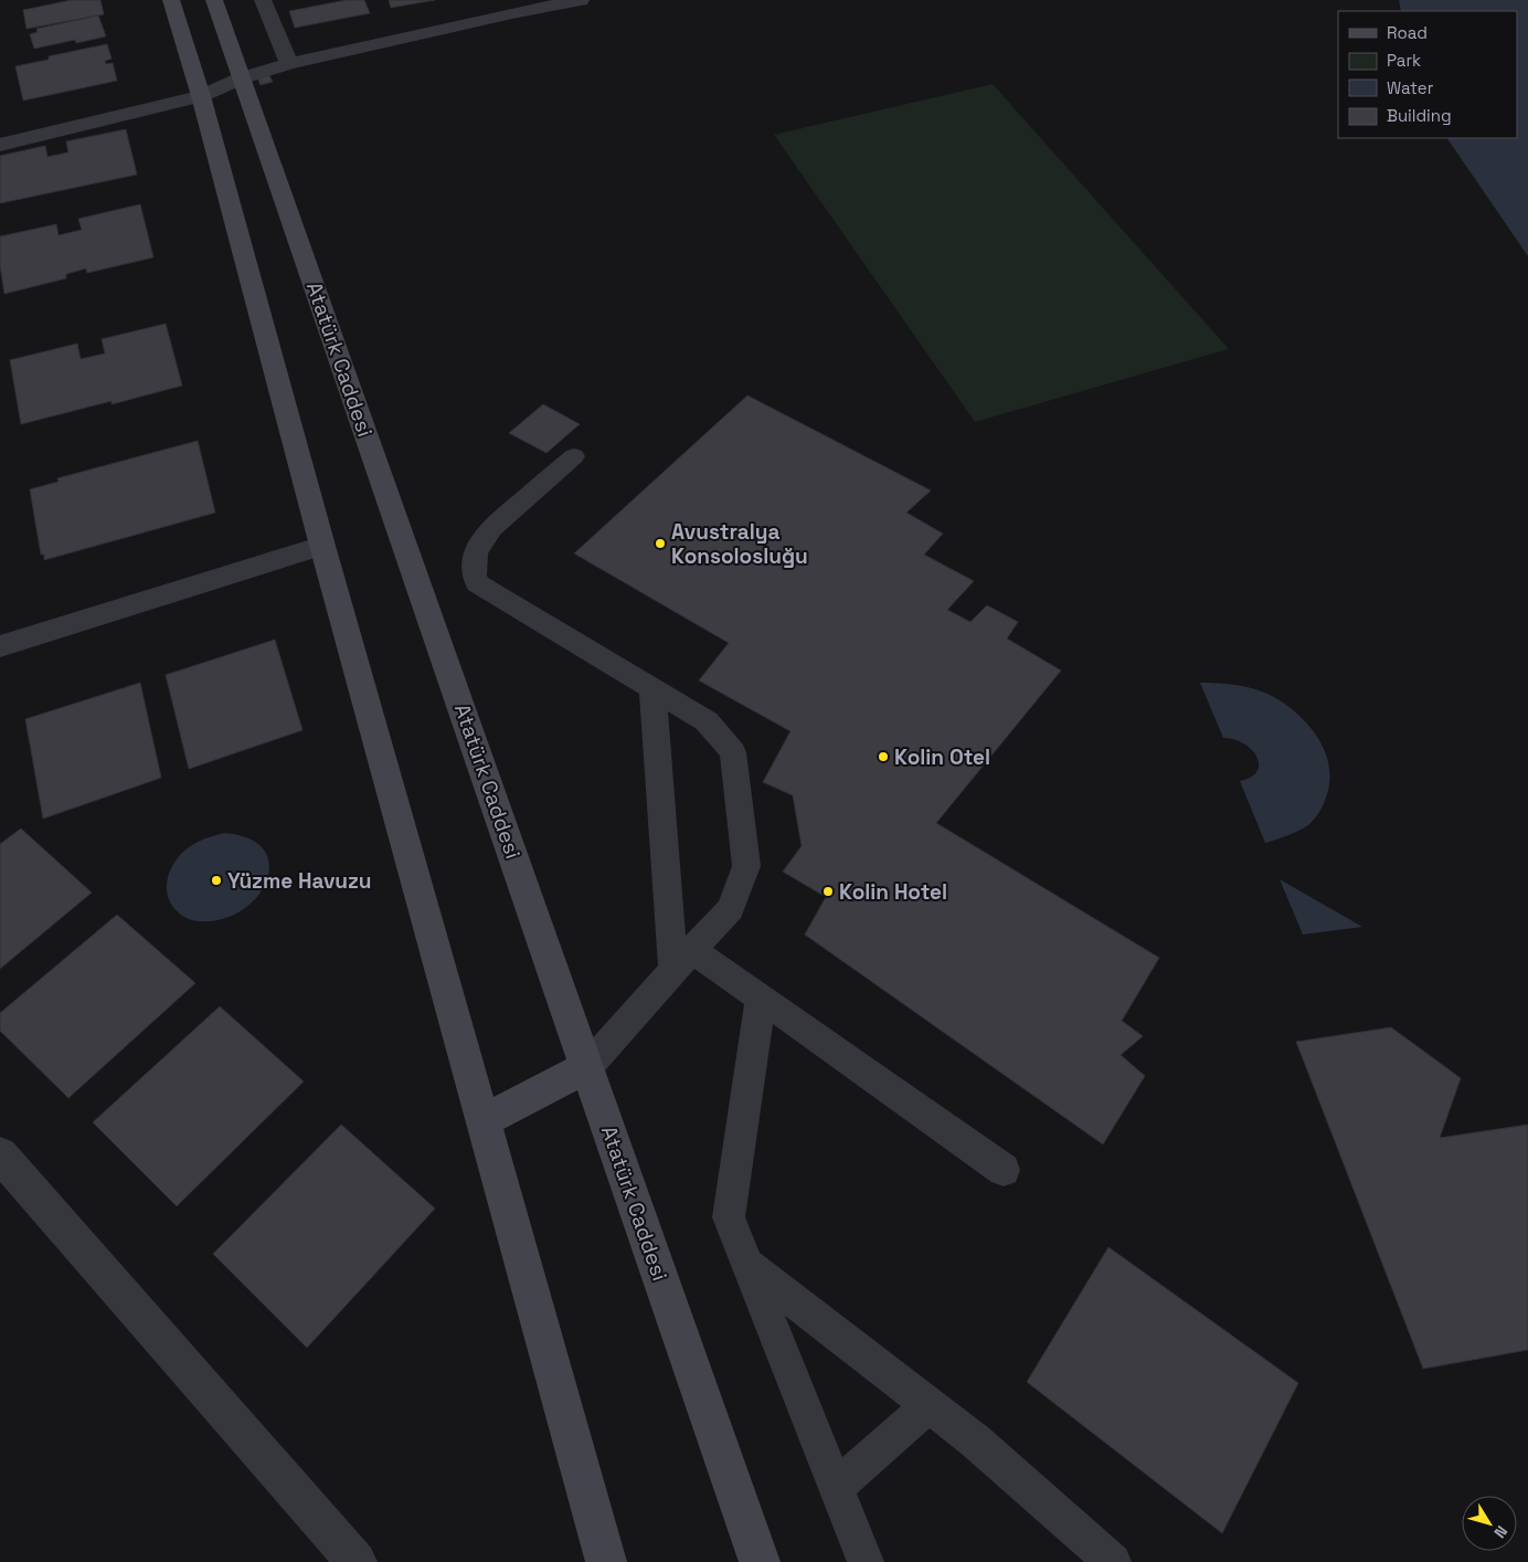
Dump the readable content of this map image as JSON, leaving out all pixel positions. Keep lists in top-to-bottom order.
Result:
{
  "streets": {
    "main road": ["Atatürk Caddesi"]
  },
  "places": [
    "Avustralya Konsolosluğu",
    "Kolin Otel",
    "Yüzme Havuzu",
    "Kolin Hotel"
  ],
  "legend": [
    "Road",
    "Park",
    "Water",
    "Building"
  ],
  "north": "bottom right"
}
